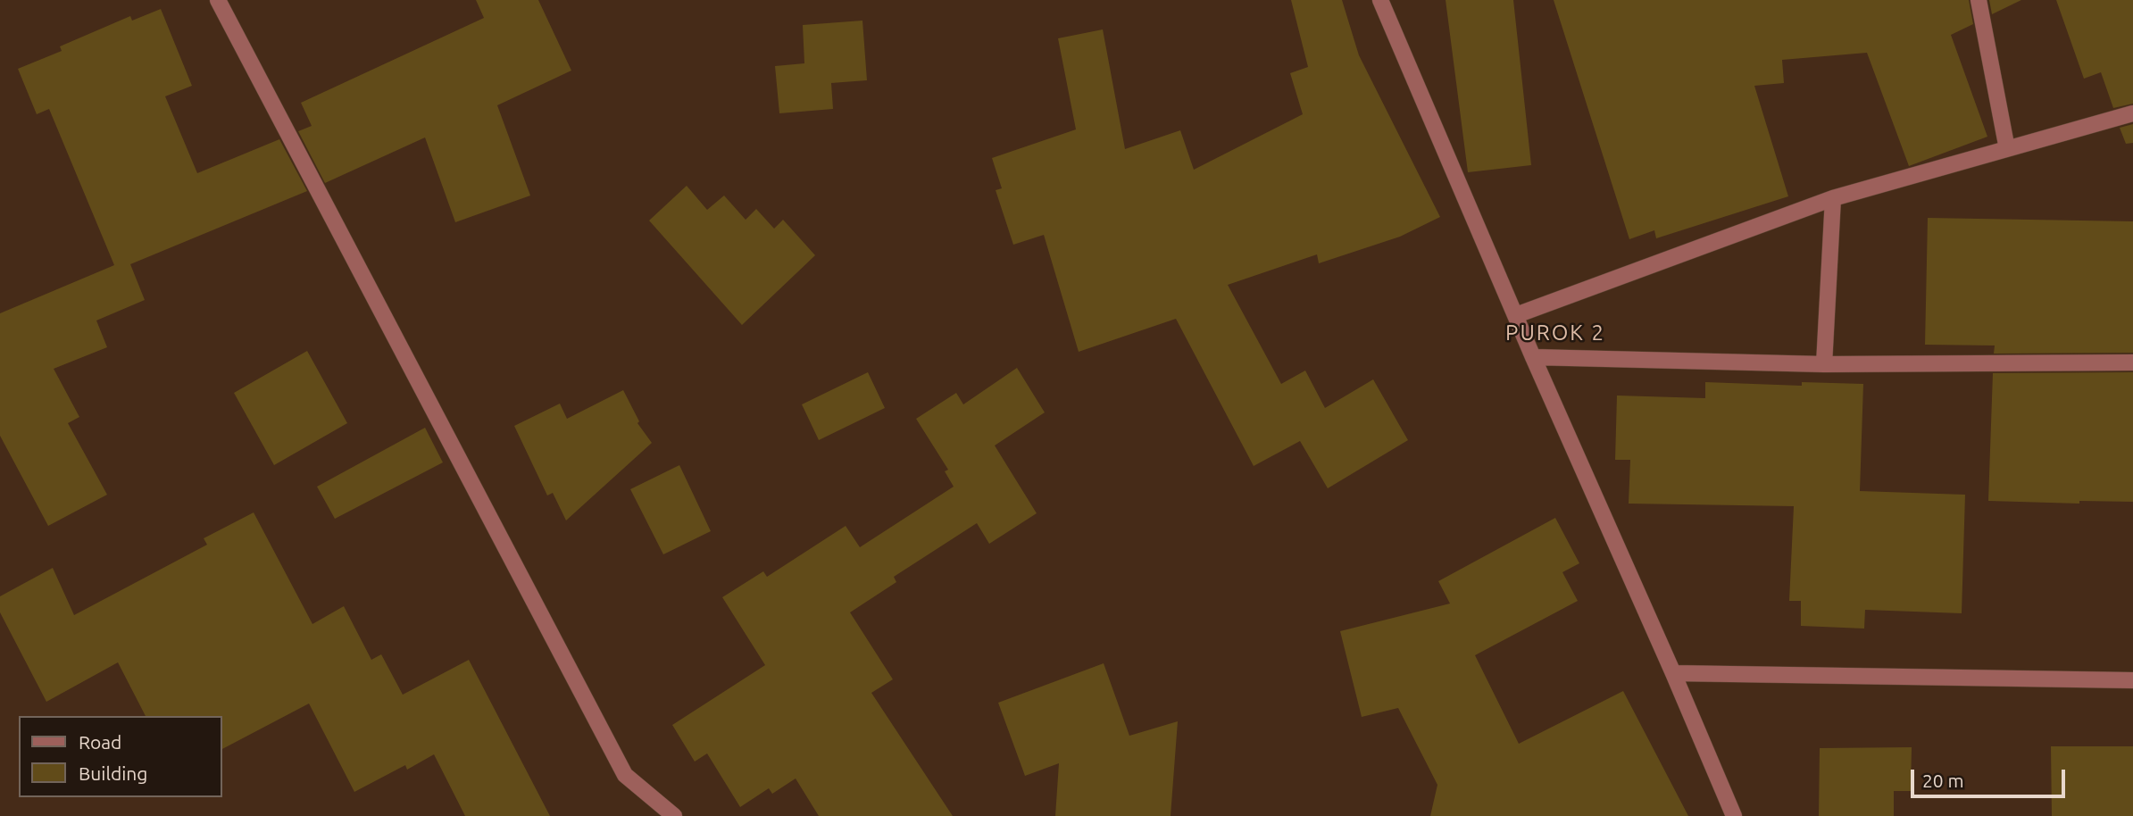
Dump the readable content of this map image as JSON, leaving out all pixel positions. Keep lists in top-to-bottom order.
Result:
{
  "districts": ["PUROK 2"],
  "legend": ["Road", "Building"],
  "scale_bar": "20 m"
}
